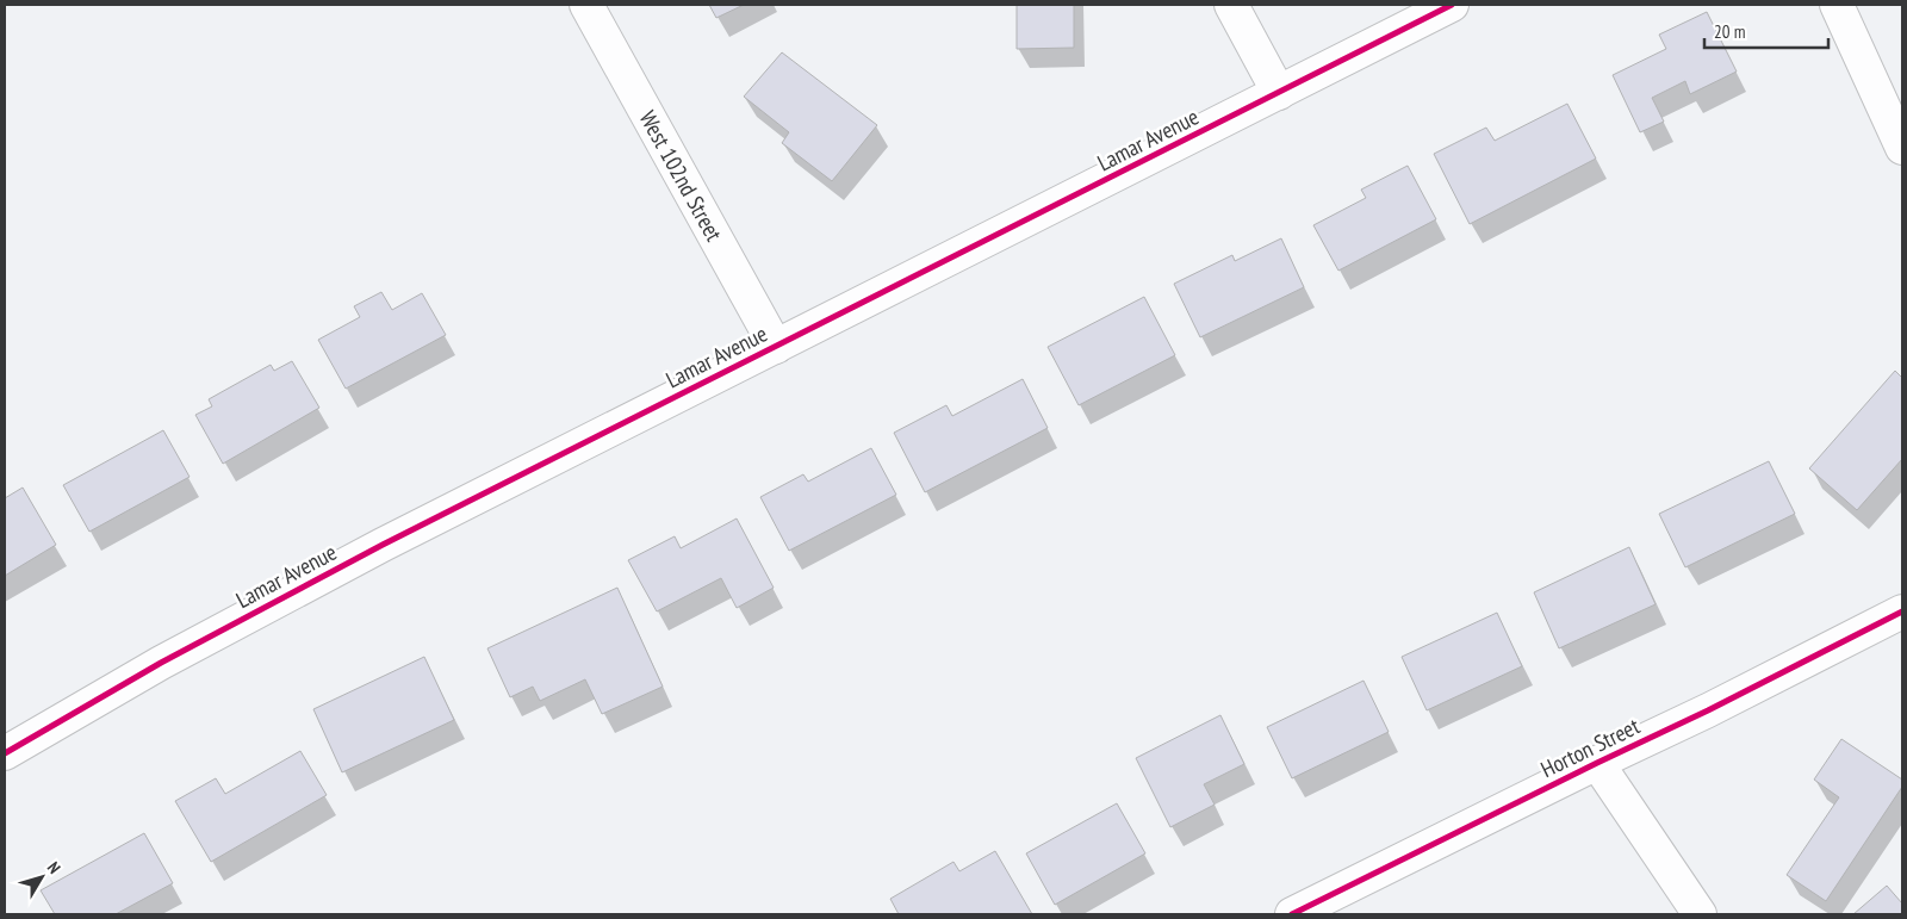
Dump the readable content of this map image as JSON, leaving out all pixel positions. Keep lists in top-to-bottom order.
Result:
{
  "streets": {
    "street": ["Lamar Avenue", "West 102nd Street", "Horton Street"]
  },
  "crossings": [
    ["Lamar Avenue", "West 102nd Street"]
  ],
  "scale_bar": "20 m",
  "north": "top right"
}
